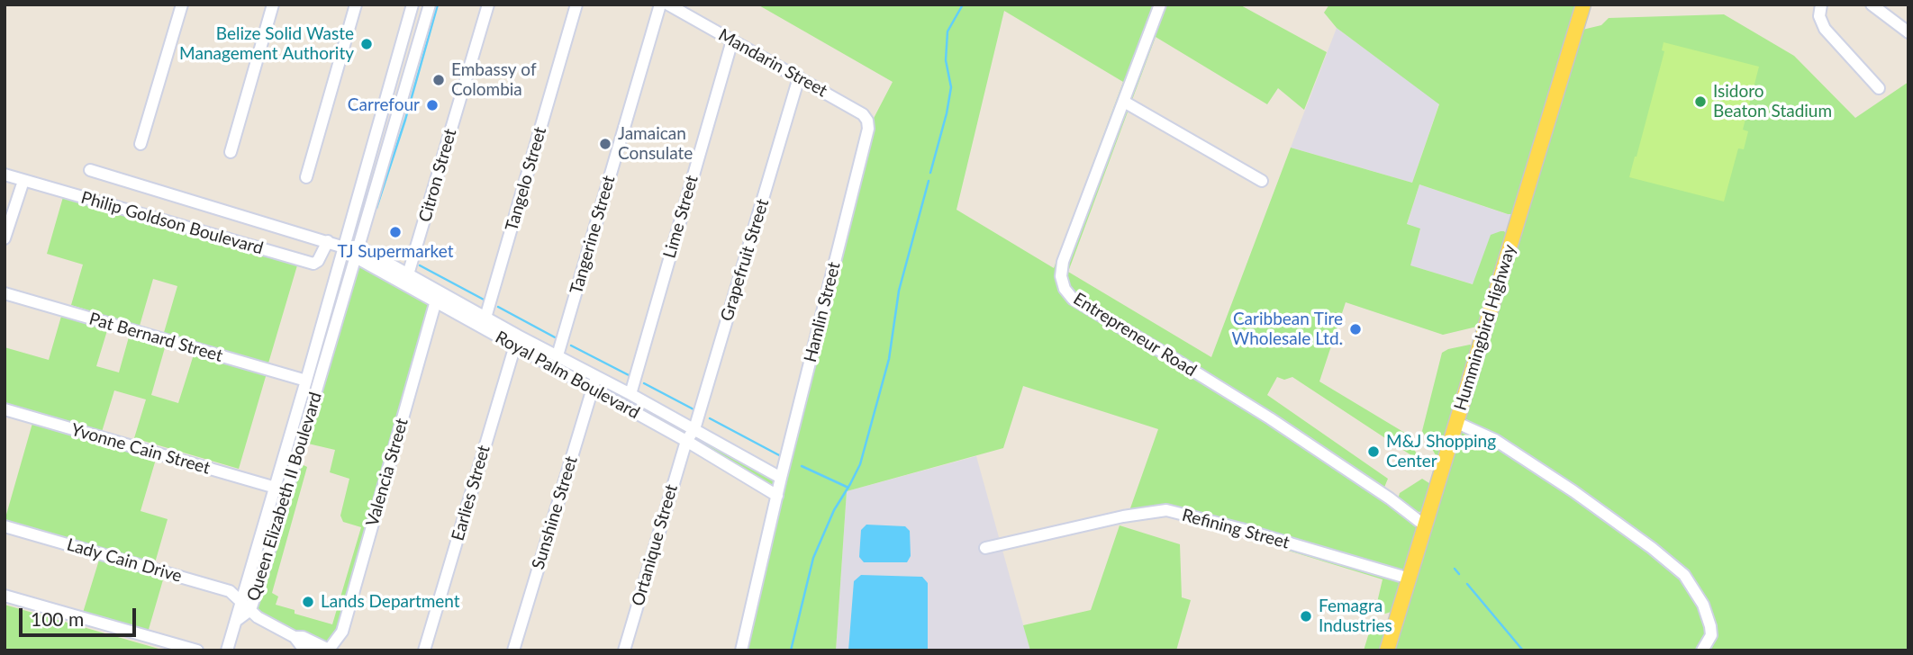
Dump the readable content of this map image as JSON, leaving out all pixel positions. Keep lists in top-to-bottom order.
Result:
{
  "streets": {
    "main road": ["Hummingbird Highway"],
    "street": [
      "Mandarin Street",
      "Citron Street",
      "Tangelo Street",
      "Lime Street",
      "Philip Goldson Boulevard",
      "Tangerine Street",
      "Grapefruit Street",
      "Hamlin Street",
      "Entrepreneur Road",
      "Pat Bernard Street",
      "Royal Palm Boulevard",
      "Yvonne Cain Street",
      "Valencia Street",
      "Earlies Street",
      "Queen Elizabeth II Boulevard",
      "Sunshine Street",
      "Refining Street",
      "Ortanique Street",
      "Lady Cain Drive"
    ]
  },
  "crossings": [
    ["Mandarin Street", "Lime Street"],
    ["Mandarin Street", "Grapefruit Street"],
    ["Mandarin Street", "Hamlin Street"],
    ["Citron Street", "Royal Palm Boulevard"],
    ["Tangelo Street", "Royal Palm Boulevard"],
    ["Lime Street", "Royal Palm Boulevard"],
    ["Philip Goldson Boulevard", "Queen Elizabeth II Boulevard"],
    ["Tangerine Street", "Royal Palm Boulevard"],
    ["Grapefruit Street", "Royal Palm Boulevard"],
    ["Grapefruit Street", "Ortanique Street"],
    ["Hamlin Street", "Royal Palm Boulevard"],
    ["Hummingbird Highway", "Entrepreneur Road"],
    ["Hummingbird Highway", "Refining Street"],
    ["Pat Bernard Street", "Queen Elizabeth II Boulevard"],
    ["Royal Palm Boulevard", "Valencia Street"],
    ["Royal Palm Boulevard", "Earlies Street"],
    ["Royal Palm Boulevard", "Queen Elizabeth II Boulevard"],
    ["Royal Palm Boulevard", "Sunshine Street"],
    ["Royal Palm Boulevard", "Ortanique Street"],
    ["Yvonne Cain Street", "Queen Elizabeth II Boulevard"],
    ["Queen Elizabeth II Boulevard", "Lady Cain Drive"]
  ],
  "places": [
    "Belize Solid Waste Management Authority",
    "Embassy of Colombia",
    "Isidoro Beaton Stadium",
    "Carrefour",
    "Jamaican Consulate",
    "TJ Supermarket",
    "Caribbean Tire Wholesale Ltd.",
    "M&J Shopping Center",
    "Lands Department",
    "Femagra Industries"
  ],
  "scale_bar": "100 m"
}
